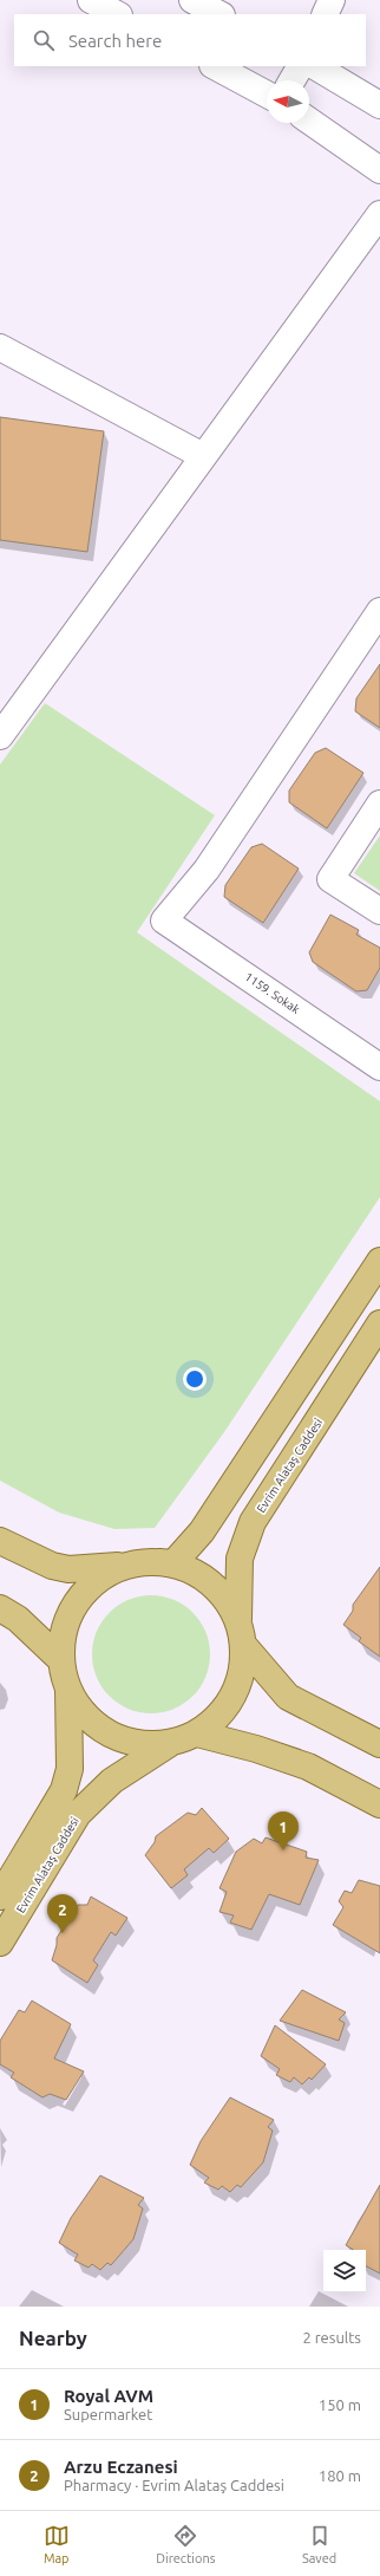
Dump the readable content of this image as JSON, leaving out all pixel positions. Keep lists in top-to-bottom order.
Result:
{
  "streets": {
    "main road": ["Evrim Alataş Caddesi"],
    "street": ["1159. Sokak"]
  },
  "north": "left",
  "page": {
    "search": "Search here",
    "pins": ["1", "2"],
    "heading": ["Nearby", "2 results"],
    "list": [
      {
        "mark": "1",
        "name": "Royal AVM",
        "note": "Supermarket",
        "value": "150 m"
      },
      {
        "mark": "2",
        "name": "Arzu Eczanesi",
        "note": "Pharmacy · Evrim Alataş Caddesi",
        "value": "180 m"
      }
    ],
    "nav": ["Map", "Directions", "Saved"]
  }
}
